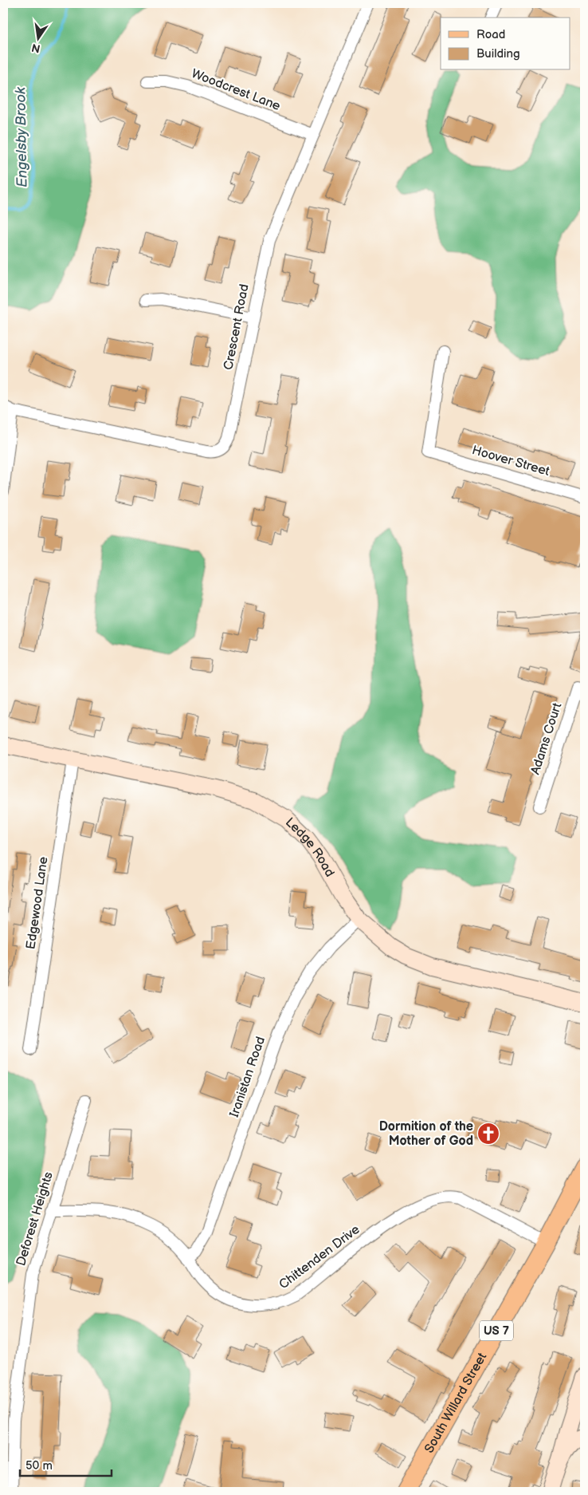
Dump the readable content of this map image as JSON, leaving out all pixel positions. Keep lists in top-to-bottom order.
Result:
{
  "streets": {
    "main road": ["US 7", "South Willard Street"],
    "street": [
      "Woodcrest Lane",
      "Crescent Road",
      "Hoover Street",
      "Adams Court",
      "Ledge Road",
      "Edgewood Lane",
      "Iranistan Road",
      "Deforest Heights",
      "Chittenden Drive"
    ]
  },
  "crossings": [
    ["Woodcrest Lane", "Crescent Road"],
    ["Ledge Road", "Edgewood Lane"],
    ["Ledge Road", "Iranistan Road"],
    ["Iranistan Road", "Chittenden Drive"],
    ["Deforest Heights", "Chittenden Drive"],
    ["Chittenden Drive", "South Willard Street"]
  ],
  "water": ["Engelsby Brook"],
  "places": {
    "church": ["Dormition of the Mother of God"]
  },
  "legend": ["Road", "Building"],
  "scale_bar": "50 m",
  "north": "bottom"
}
